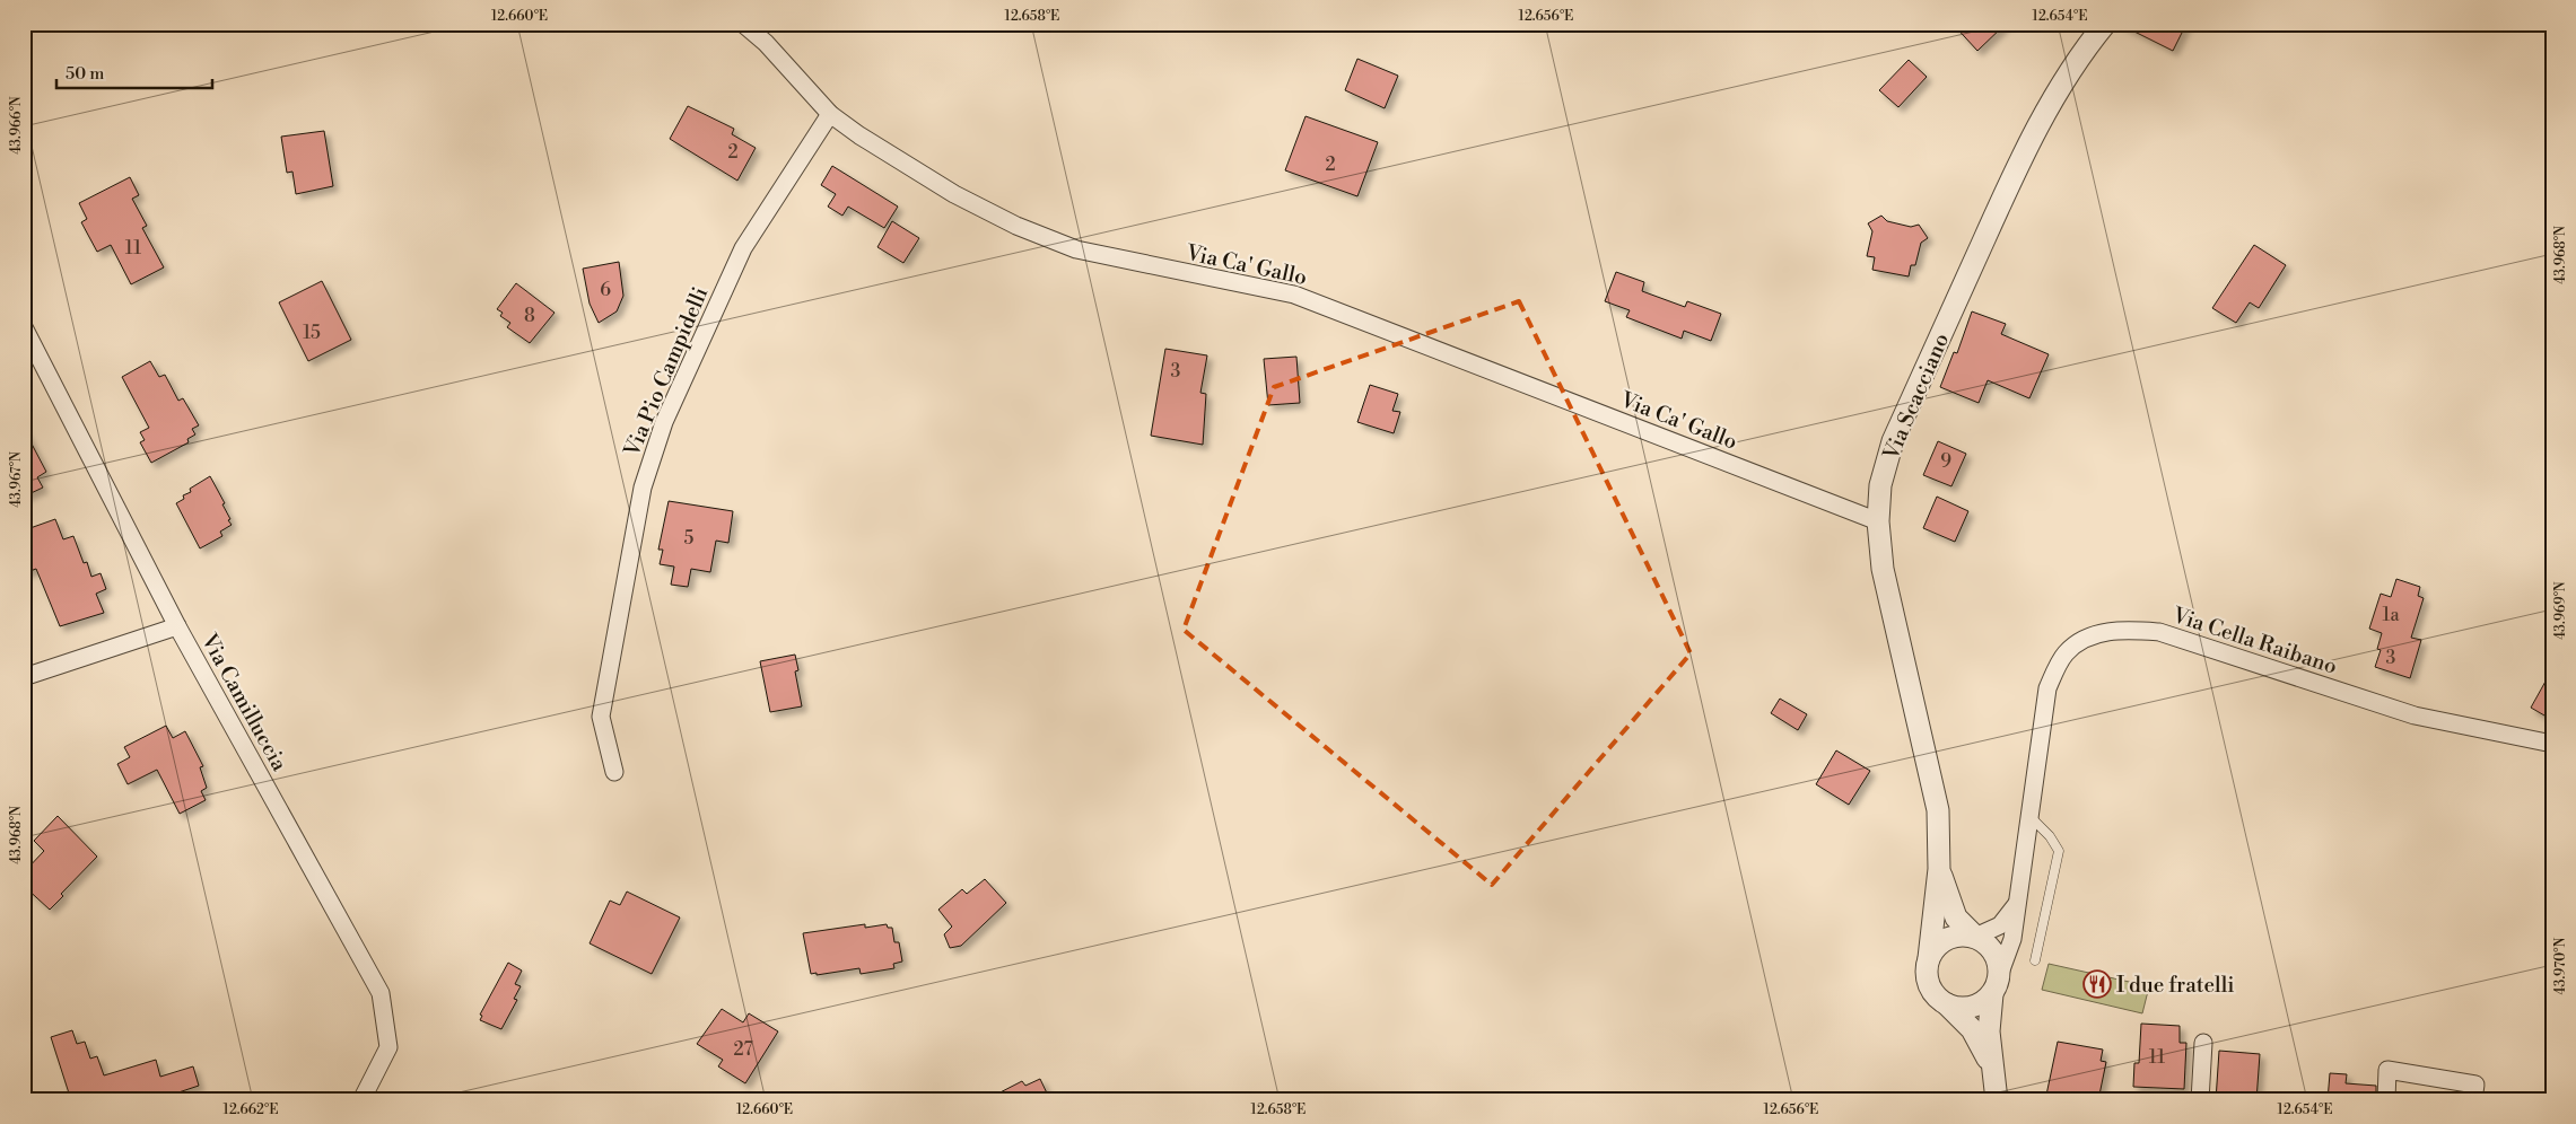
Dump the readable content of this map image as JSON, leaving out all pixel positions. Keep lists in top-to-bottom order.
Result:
{
  "streets": {
    "street": [
      "Via Ca' Gallo",
      "Via Pio Campidelli",
      "Via Scacciano",
      "Via Cella Raibano",
      "Via Camilluccia"
    ]
  },
  "crossings": [
    ["Via Ca' Gallo", "Via Pio Campidelli"],
    ["Via Ca' Gallo", "Via Scacciano"],
    ["Via Scacciano", "Via Cella Raibano"]
  ],
  "places": {
    "restaurant": ["I due fratelli"]
  },
  "house_numbers": [
    "2",
    "2",
    "11",
    "6",
    "8",
    "15",
    "3",
    "9",
    "5",
    "1a",
    "3",
    "27",
    "11"
  ],
  "scale_bar": "50 m",
  "coordinates": [
    "12.660°E",
    "12.658°E",
    "12.656°E",
    "12.654°E",
    "43.966°N",
    "43.968°N",
    "43.967°N",
    "43.969°N",
    "43.970°N",
    "12.662°E"
  ]
}
